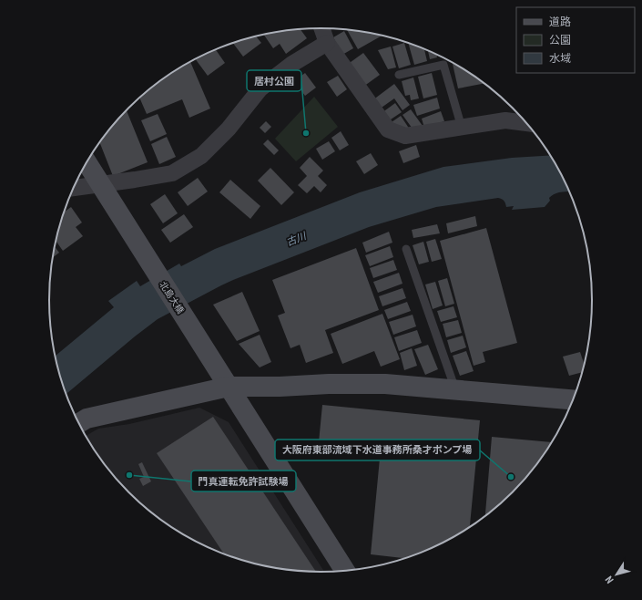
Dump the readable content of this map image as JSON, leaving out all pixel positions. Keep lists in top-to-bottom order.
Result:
{
  "streets": {
    "street": ["北島大橋"]
  },
  "water": ["古川"],
  "places": ["居村公園", "門真運転免許試験場", "大阪府東部流域下水道事務所桑才ポンプ場"],
  "legend": ["道路", "公園", "水域"],
  "north": "bottom left"
}
